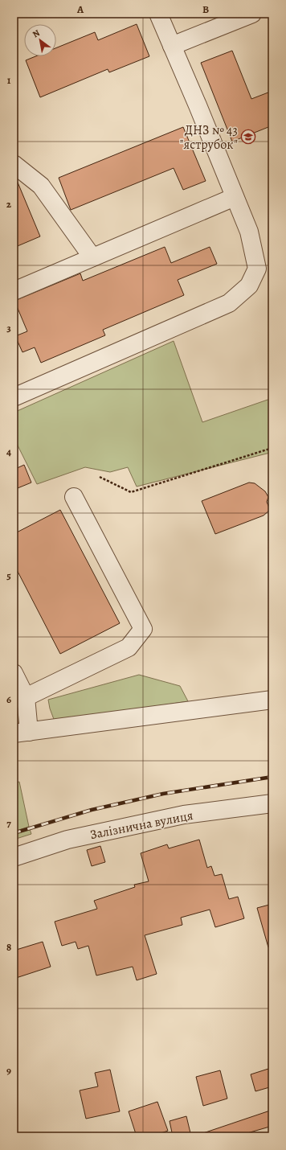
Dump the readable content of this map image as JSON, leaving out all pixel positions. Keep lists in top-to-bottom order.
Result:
{
  "streets": {
    "street": ["Залізнична вулиця"]
  },
  "places": {
    "school or university": ["ДНЗ № 43 \"яструбок\""]
  },
  "north": "top left",
  "grid": {
    "columns": ["A", "B"],
    "rows": [
      "1",
      "2",
      "3",
      "4",
      "5",
      "6",
      "7",
      "8",
      "9"
    ]
  }
}
